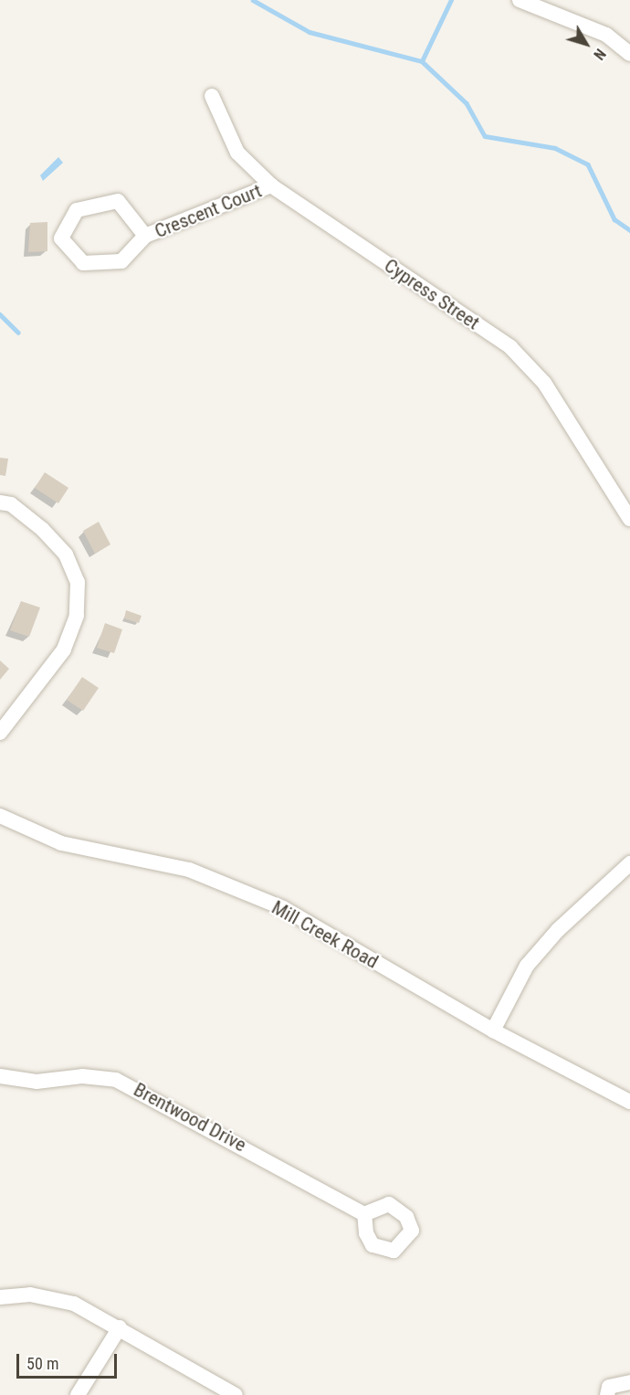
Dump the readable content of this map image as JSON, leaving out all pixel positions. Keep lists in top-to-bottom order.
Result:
{
  "streets": {
    "street": [
      "Crescent Court",
      "Cypress Street",
      "Mill Creek Road",
      "Brentwood Drive"
    ]
  },
  "crossings": [
    ["Crescent Court", "Cypress Street"]
  ],
  "scale_bar": "50 m",
  "north": "bottom right"
}
